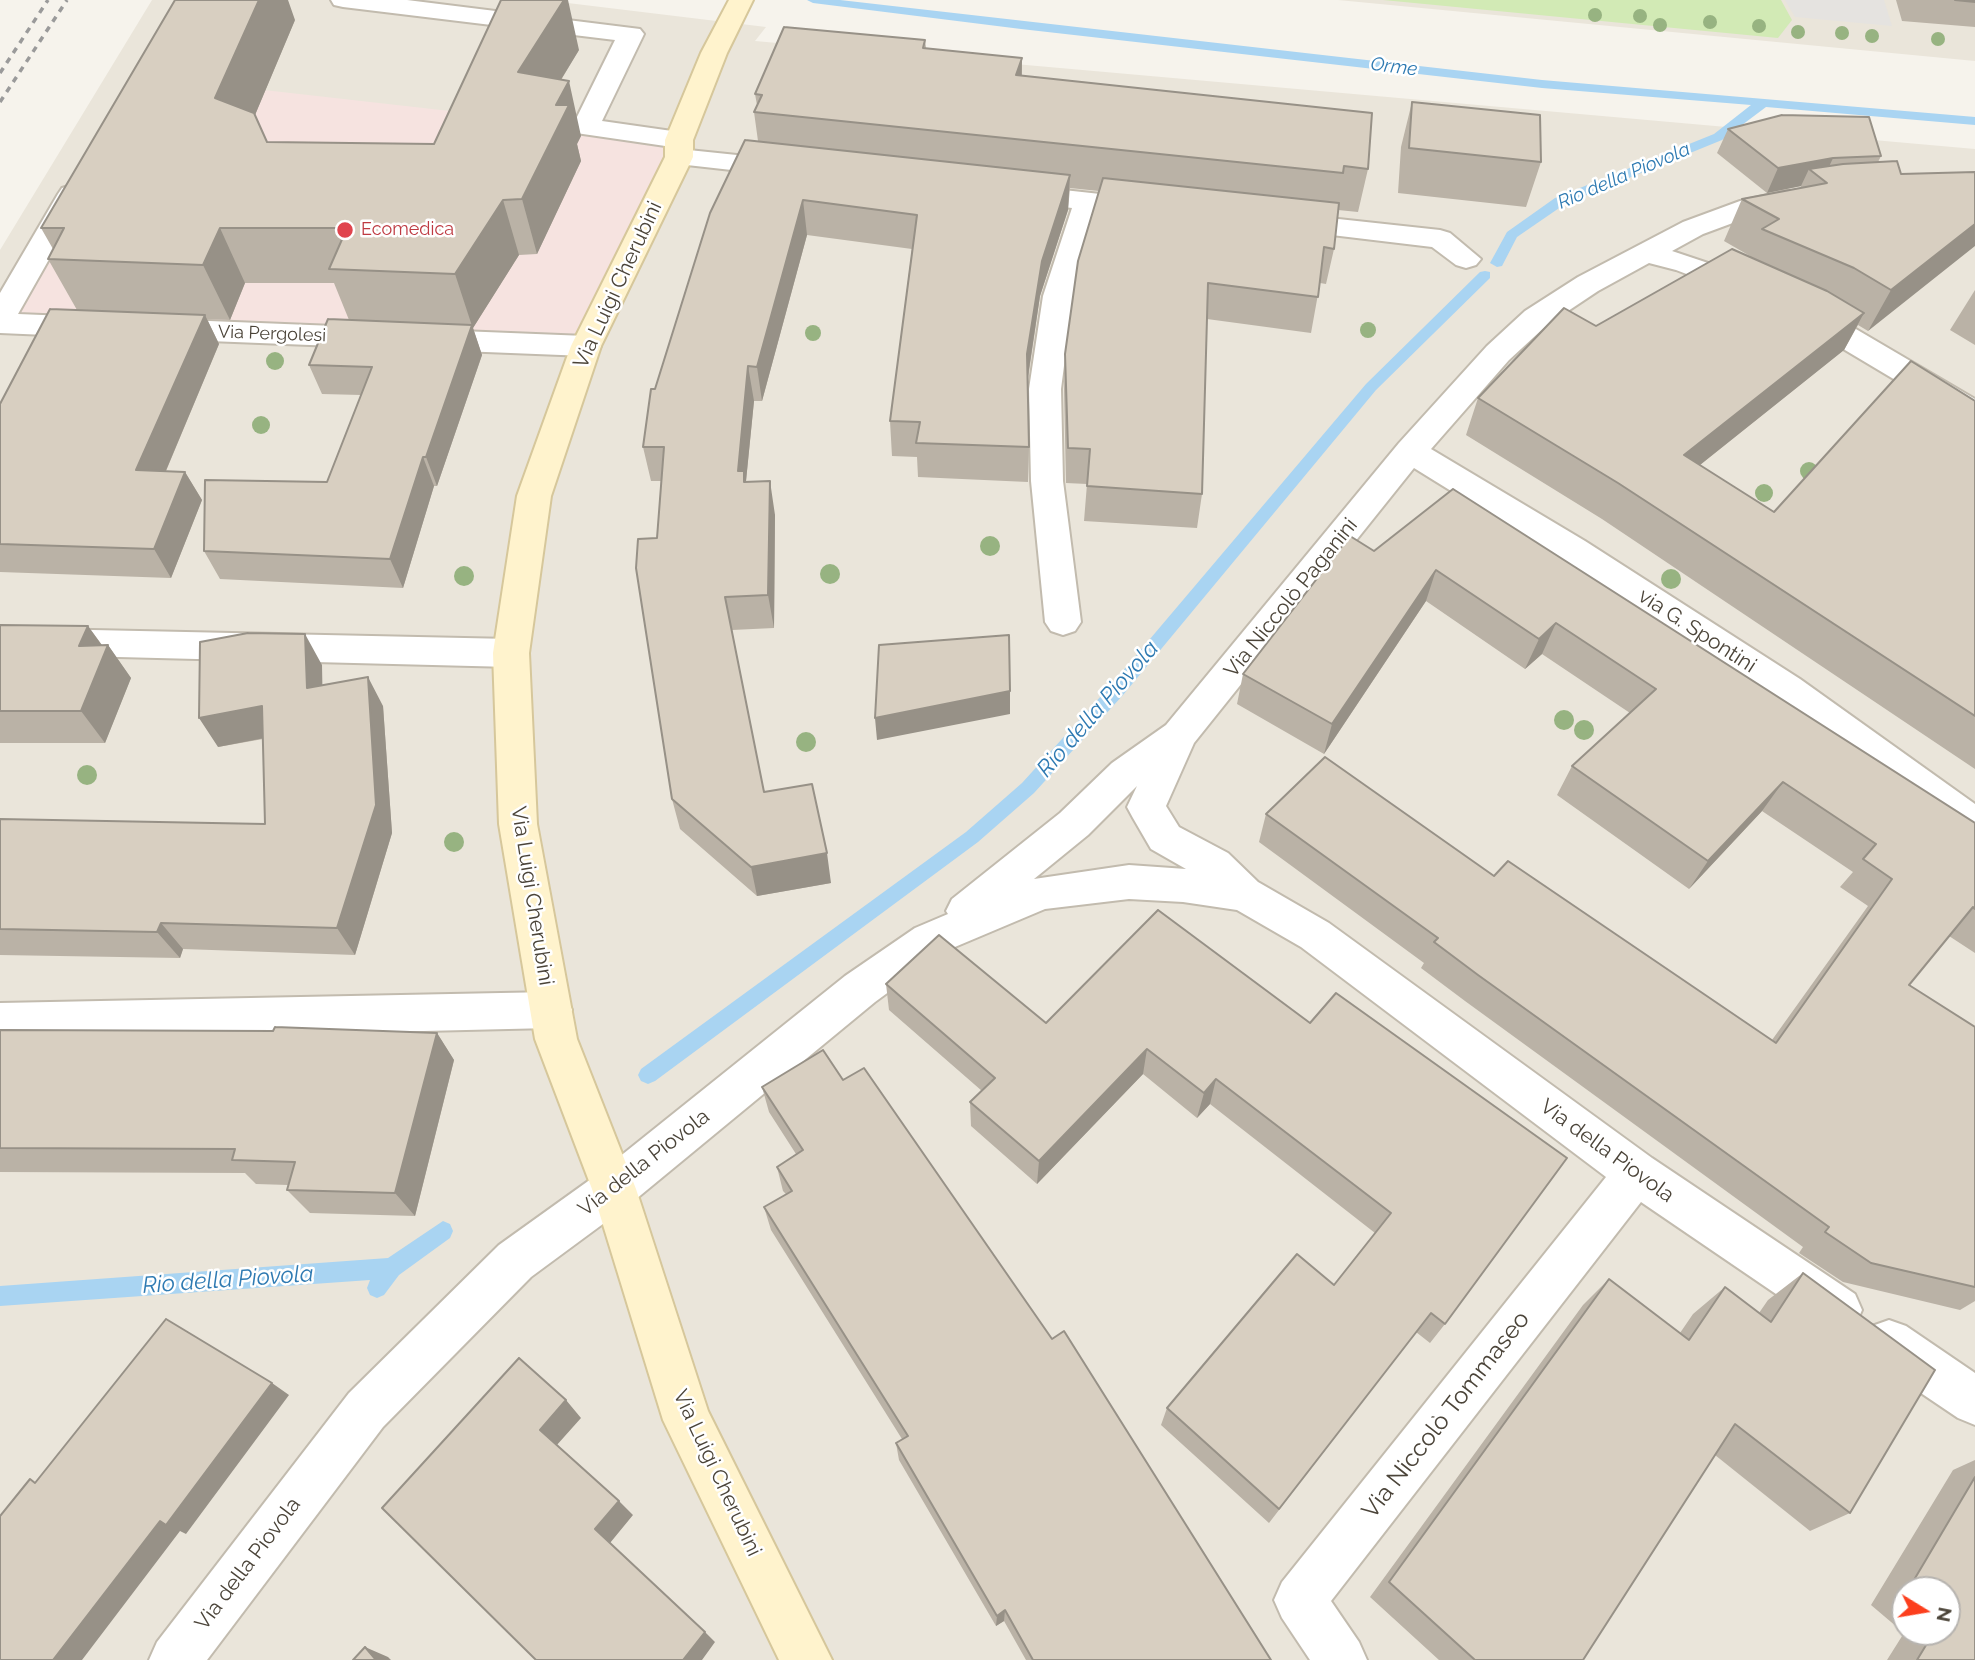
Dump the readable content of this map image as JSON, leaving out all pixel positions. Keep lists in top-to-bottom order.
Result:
{
  "streets": {
    "main road": ["Via Luigi Cherubini"],
    "street": [
      "Via Pergolesi",
      "Via Niccolò Paganini",
      "via G. Spontini",
      "Via della Piovola",
      "Via Niccolò Tommaseo"
    ]
  },
  "crossings": [
    ["Via Luigi Cherubini", "Via Pergolesi"],
    ["Via Luigi Cherubini", "Via della Piovola"],
    ["Via Niccolò Paganini", "via G. Spontini"],
    ["Via Niccolò Paganini", "Via della Piovola"],
    ["Via della Piovola", "Via Niccolò Tommaseo"]
  ],
  "water": ["Orme", "Rio della Piovola"],
  "places": ["Ecomedica"],
  "north": "right"
}
